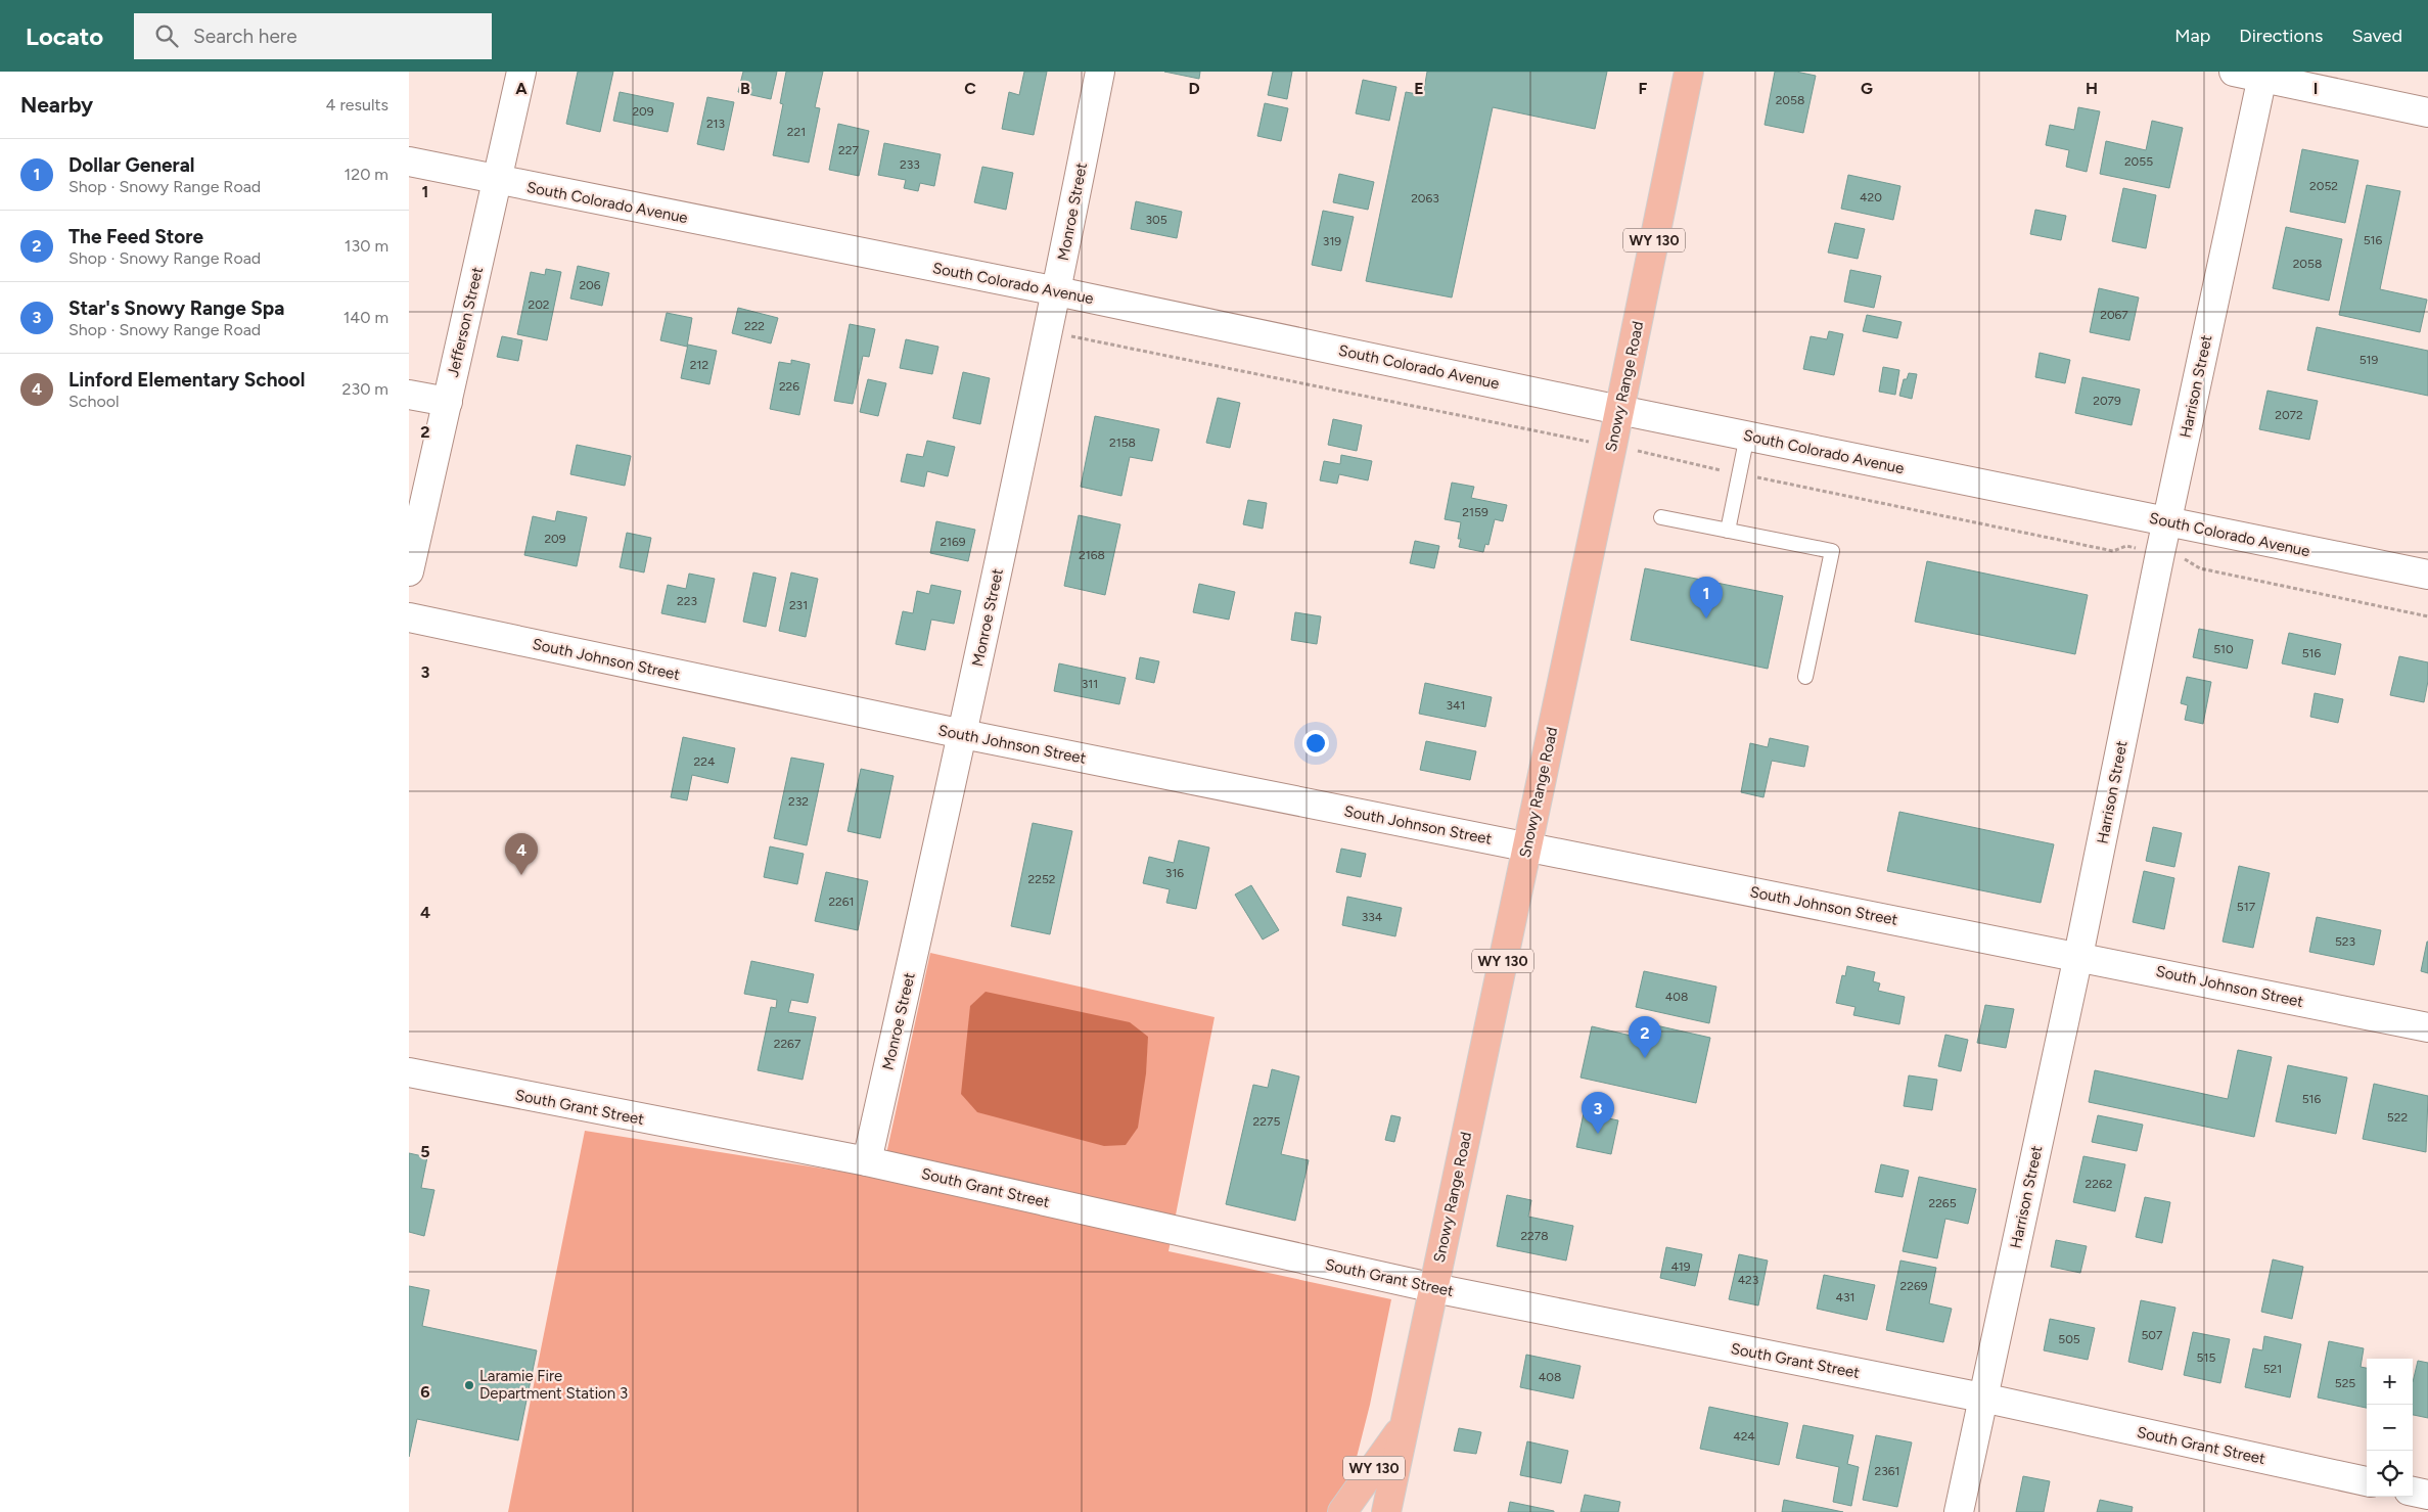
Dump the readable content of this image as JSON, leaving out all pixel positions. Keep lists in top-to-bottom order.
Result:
{
  "streets": {
    "main road": ["WY 130", "Snowy Range Road"],
    "street": [
      "South Colorado Avenue",
      "Monroe Street",
      "Jefferson Street",
      "Harrison Street",
      "South Johnson Street",
      "South Grant Street"
    ]
  },
  "crossings": [
    ["South Colorado Avenue", "Monroe Street"],
    ["South Colorado Avenue", "Jefferson Street"],
    ["South Colorado Avenue", "Snowy Range Road"],
    ["South Colorado Avenue", "Harrison Street"],
    ["Monroe Street", "South Johnson Street"],
    ["Monroe Street", "South Grant Street"],
    ["WY 130", "Snowy Range Road"],
    ["Snowy Range Road", "South Johnson Street"],
    ["Snowy Range Road", "South Grant Street"],
    ["Harrison Street", "South Johnson Street"],
    ["Harrison Street", "South Grant Street"]
  ],
  "places": ["Laramie Fire Department Station 3"],
  "house_numbers": [
    "2058",
    "209",
    "213",
    "221",
    "227",
    "2055",
    "233",
    "2052",
    "420",
    "2063",
    "305",
    "516",
    "319",
    "2058",
    "206",
    "202",
    "2067",
    "222",
    "519",
    "212",
    "226",
    "2079",
    "2072",
    "2158",
    "2159",
    "209",
    "2169",
    "2168",
    "223",
    "231",
    "510",
    "516",
    "311",
    "341",
    "224",
    "232",
    "316",
    "2252",
    "2261",
    "517",
    "334",
    "523",
    "408",
    "2267",
    "516",
    "522",
    "2275",
    "2262",
    "2265",
    "2278",
    "419",
    "423",
    "2269",
    "431",
    "507",
    "505",
    "515",
    "521",
    "408",
    "525",
    "424",
    "2361"
  ],
  "page": {
    "header": "Locato",
    "search": "Search here",
    "nav": ["Map", "Directions", "Saved"],
    "heading": ["Nearby", "4 results"],
    "list": [
      {
        "mark": "1",
        "name": "Dollar General",
        "note": "Shop · Snowy Range Road",
        "value": "120 m"
      },
      {
        "mark": "2",
        "name": "The Feed Store",
        "note": "Shop · Snowy Range Road",
        "value": "130 m"
      },
      {
        "mark": "3",
        "name": "Star's Snowy Range Spa",
        "note": "Shop · Snowy Range Road",
        "value": "140 m"
      },
      {
        "mark": "4",
        "name": "Linford Elementary School",
        "note": "School",
        "value": "230 m"
      }
    ],
    "pins": [
      "1",
      "4",
      "2",
      "3"
    ],
    "map_buttons": ["+", "−"]
  },
  "grid": {
    "columns": [
      "A",
      "B",
      "C",
      "D",
      "E",
      "F",
      "G",
      "H",
      "I"
    ],
    "rows": [
      "1",
      "2",
      "3",
      "4",
      "5",
      "6"
    ]
  }
}
